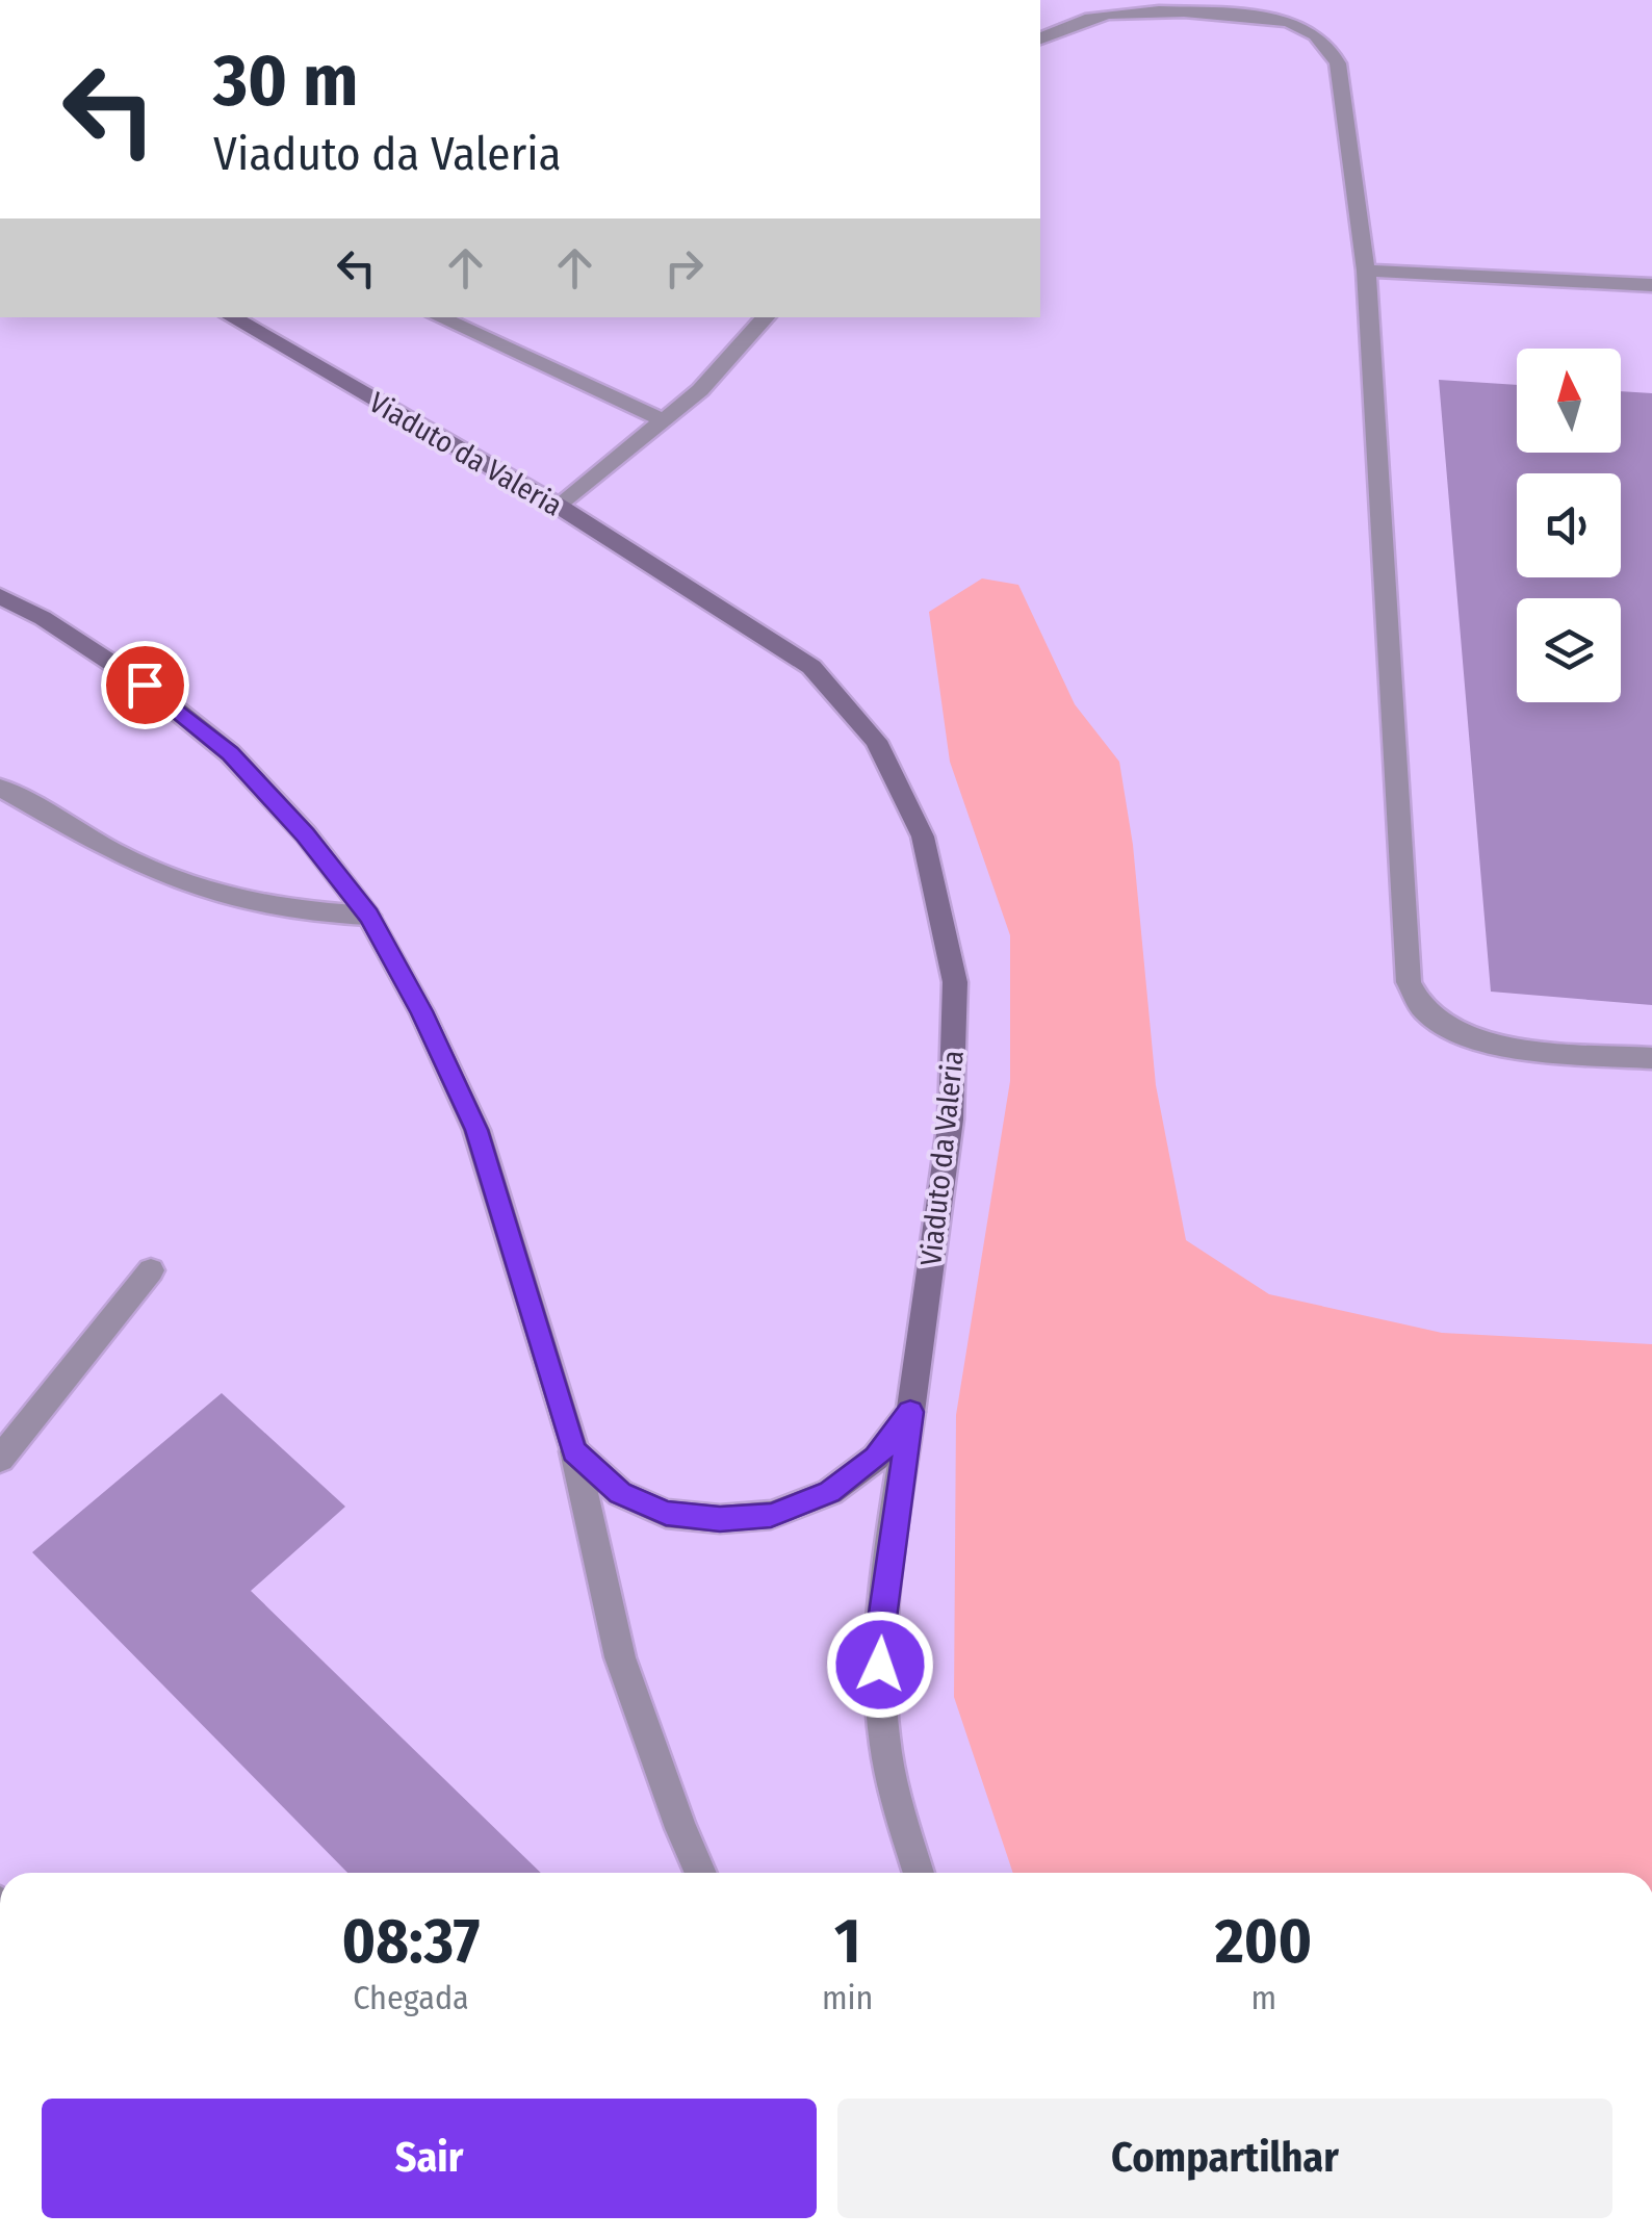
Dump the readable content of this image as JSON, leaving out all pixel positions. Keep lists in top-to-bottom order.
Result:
{
  "streets": {
    "main road": ["Viaduto da Valeria"]
  },
  "north": "top",
  "page": {
    "turn": ["30 m", "Viaduto da Valeria"],
    "eta": [
      "08:37",
      "Chegada",
      "1",
      "min",
      "200",
      "m"
    ],
    "buttons": ["Sair", "Compartilhar"]
  }
}
